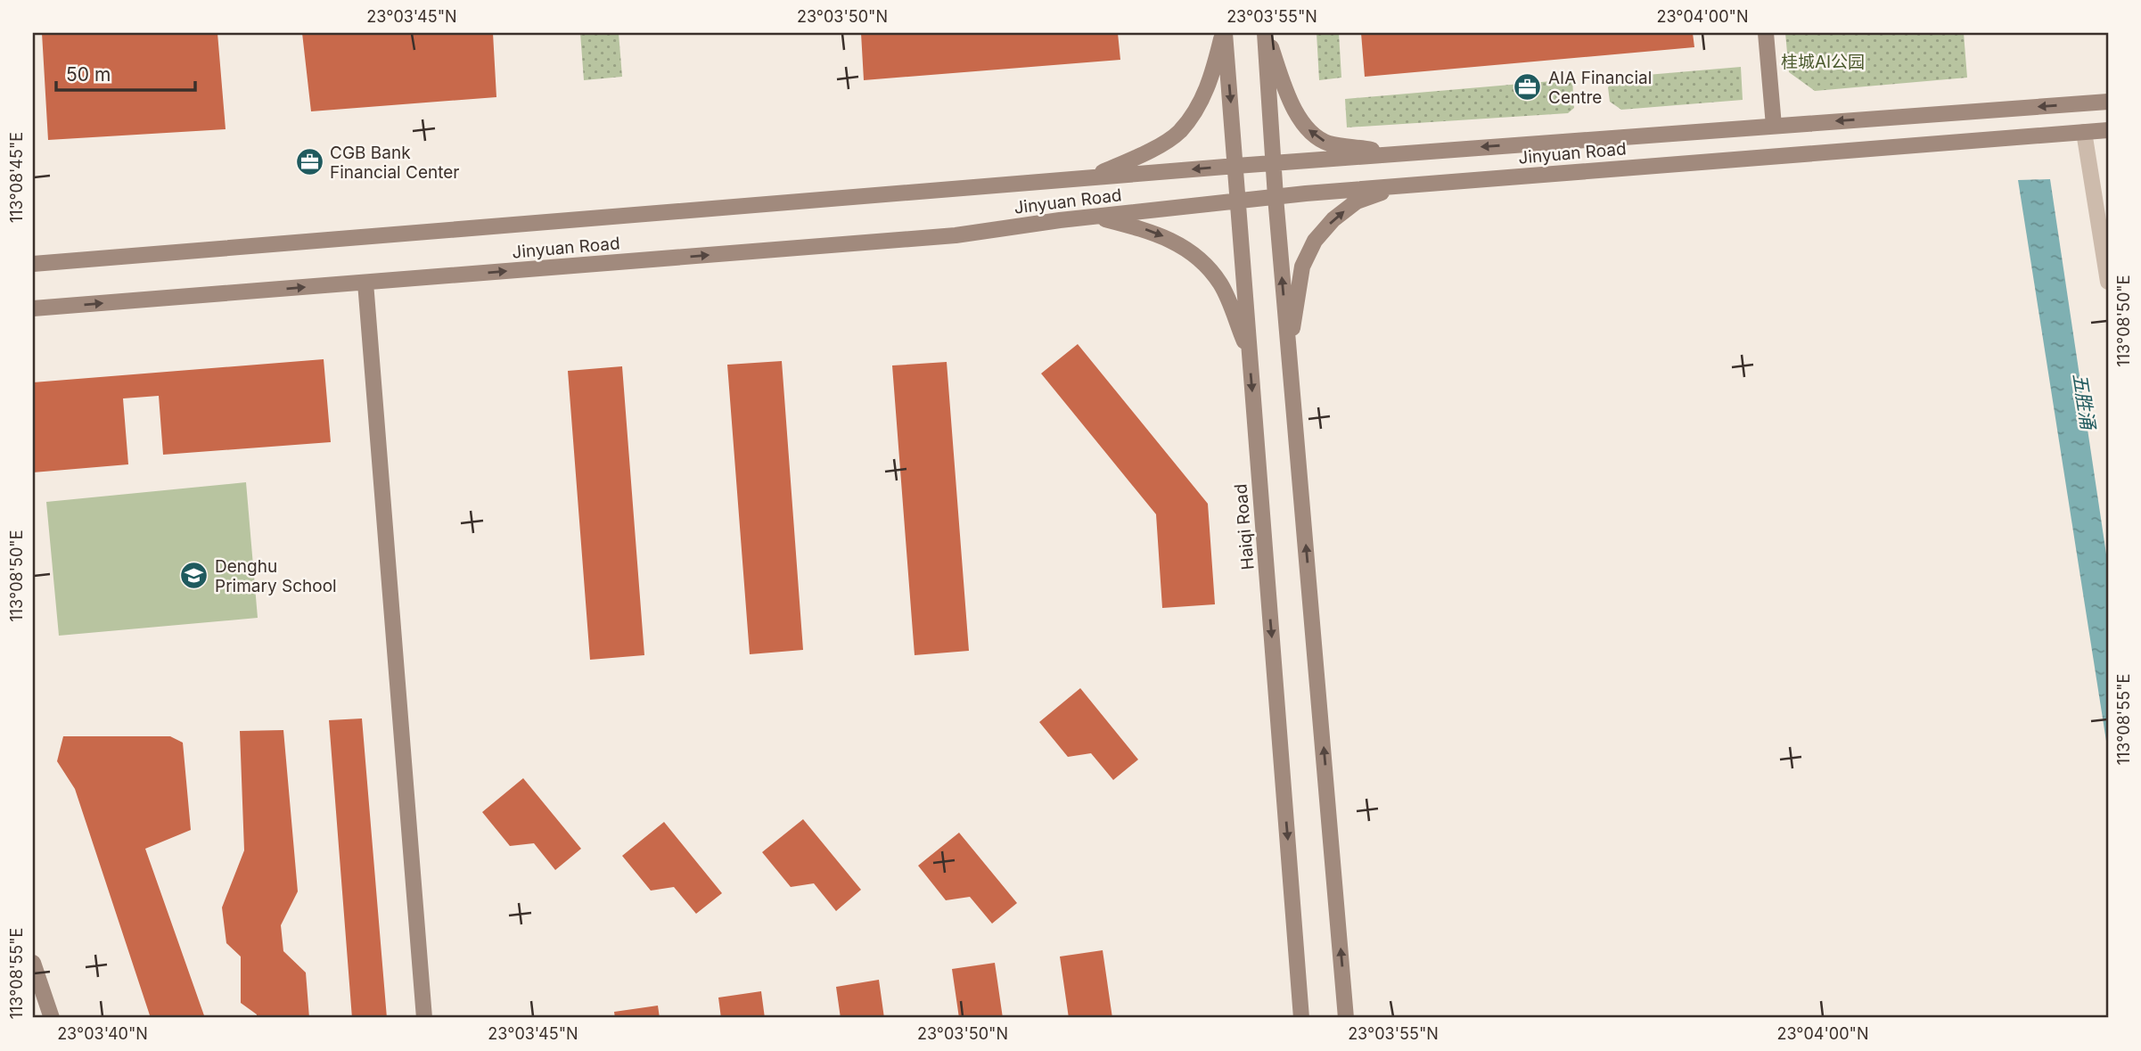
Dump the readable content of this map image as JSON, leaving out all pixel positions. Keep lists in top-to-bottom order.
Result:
{
  "streets": {
    "main road": ["Jinyuan Road", "Haiqi Road"]
  },
  "crossings": [
    ["Jinyuan Road", "Haiqi Road"]
  ],
  "water": ["五胜涌"],
  "parks": ["桂城AI公园"],
  "places": {
    "office": ["AIA Financial Centre", "CGB Bank Financial Center"],
    "school or university": ["Denghu Primary School"]
  },
  "scale_bar": "50 m",
  "coordinates": [
    "23°03'45\"N",
    "23°03'50\"N",
    "23°03'55\"N",
    "23°04'00\"N",
    "113°08'45\"E",
    "113°08'50\"E",
    "113°08'55\"E",
    "23°03'40\"N"
  ]
}
